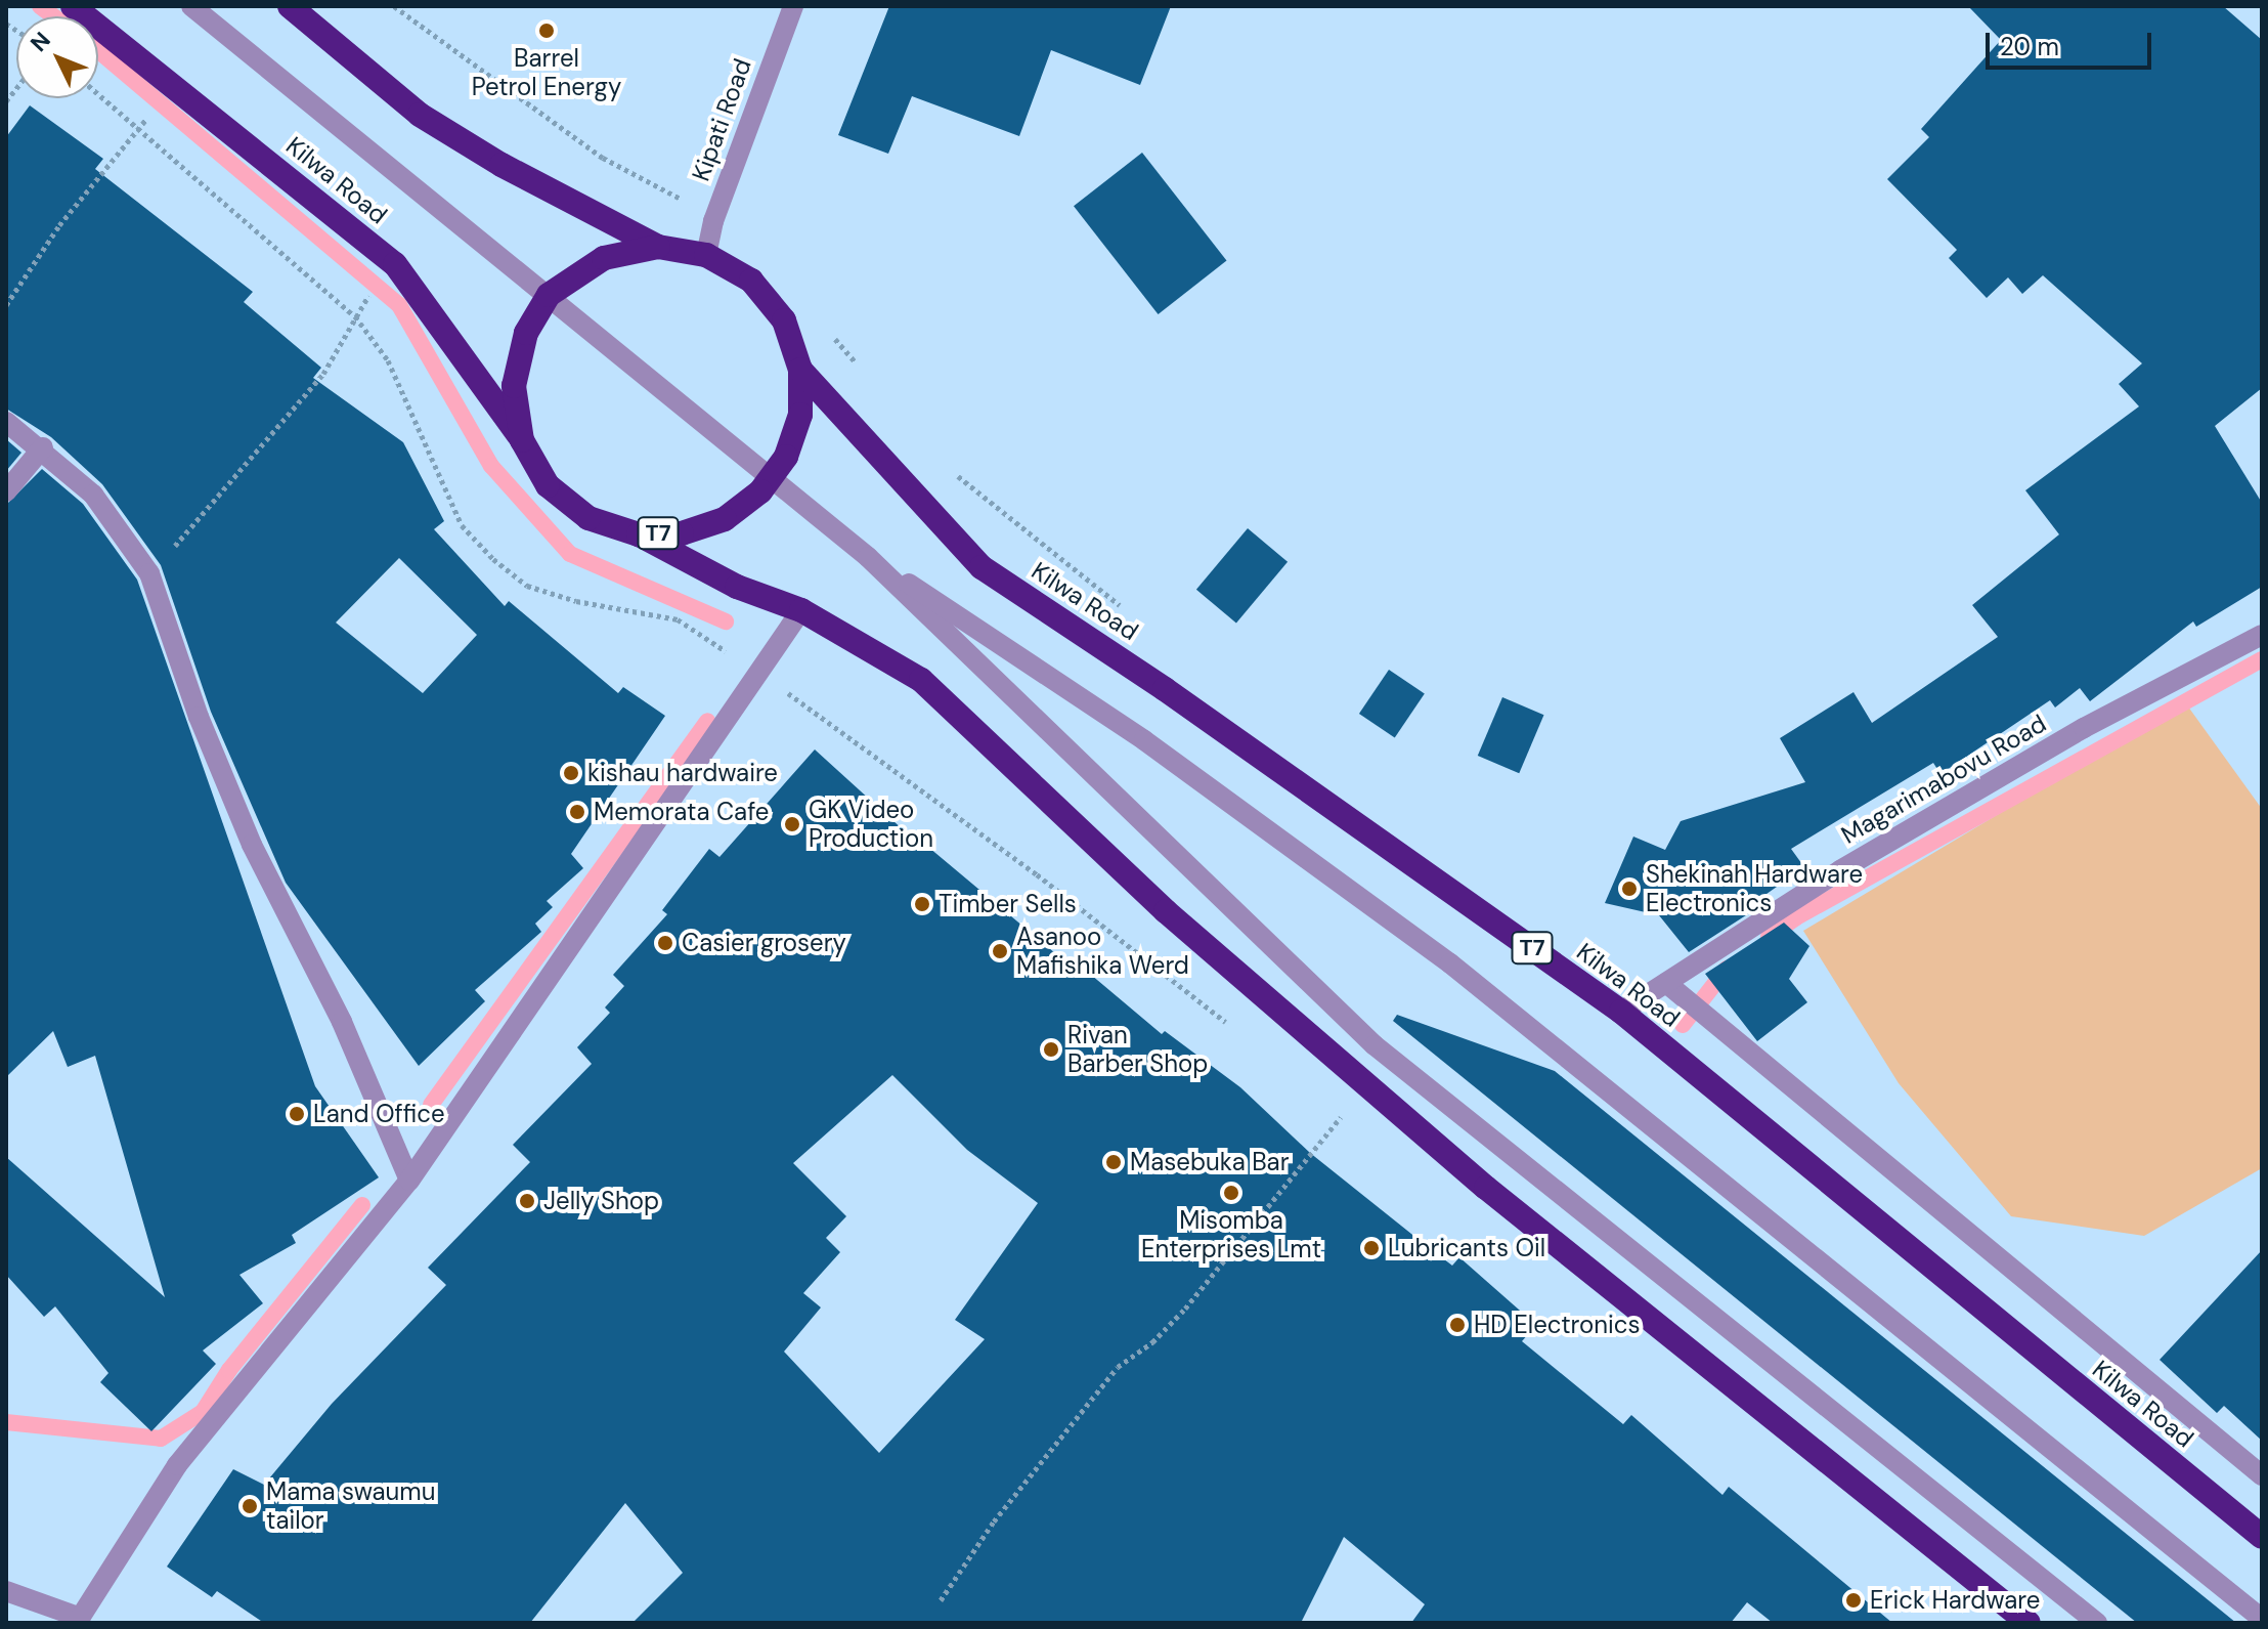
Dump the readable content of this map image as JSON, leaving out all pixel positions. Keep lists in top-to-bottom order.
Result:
{
  "streets": {
    "highway": ["Kilwa Road", "T7"],
    "street": ["Kipati Road", "Magarimabovu Road"]
  },
  "crossings": [
    ["Kipati Road", "T7"],
    ["Kilwa Road", "T7"],
    ["Kilwa Road", "Magarimabovu Road"]
  ],
  "places": [
    "Barrel Petrol Energy",
    "kishau hardwaire",
    "Memorata Cafe",
    "GK Video Production",
    "Shekinah Hardware Electronics",
    "Timber Sells",
    "Casier grosery",
    "Asanoo Mafishika Werd",
    "Rivan Barber Shop",
    "Land Office",
    "Masebuka Bar",
    "Misomba Enterprises Lmt",
    "Jelly Shop",
    "Lubricants Oil",
    "HD Electronics",
    "Mama swaumu tailor",
    "Erick Hardware"
  ],
  "scale_bar": "20 m",
  "north": "top left"
}
